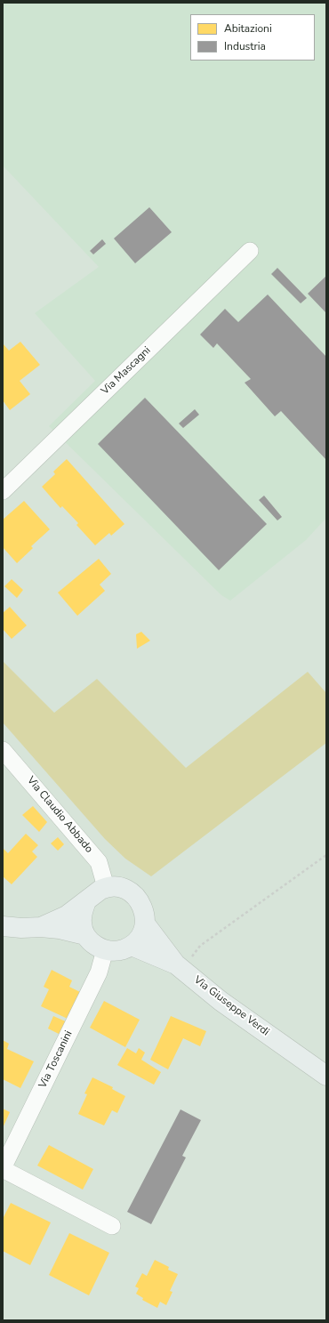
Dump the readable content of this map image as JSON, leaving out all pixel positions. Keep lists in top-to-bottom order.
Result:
{
  "streets": {
    "main road": ["Via Giuseppe Verdi"],
    "street": ["Via Mascagni", "Via Claudio Abbado", "Via Toscanini"]
  },
  "crossings": [
    ["Via Claudio Abbado", "Via Giuseppe Verdi"],
    ["Via Claudio Abbado", "Via Toscanini"],
    ["Via Giuseppe Verdi", "Via Toscanini"]
  ],
  "legend": ["Abitazioni", "Industria"]
}
